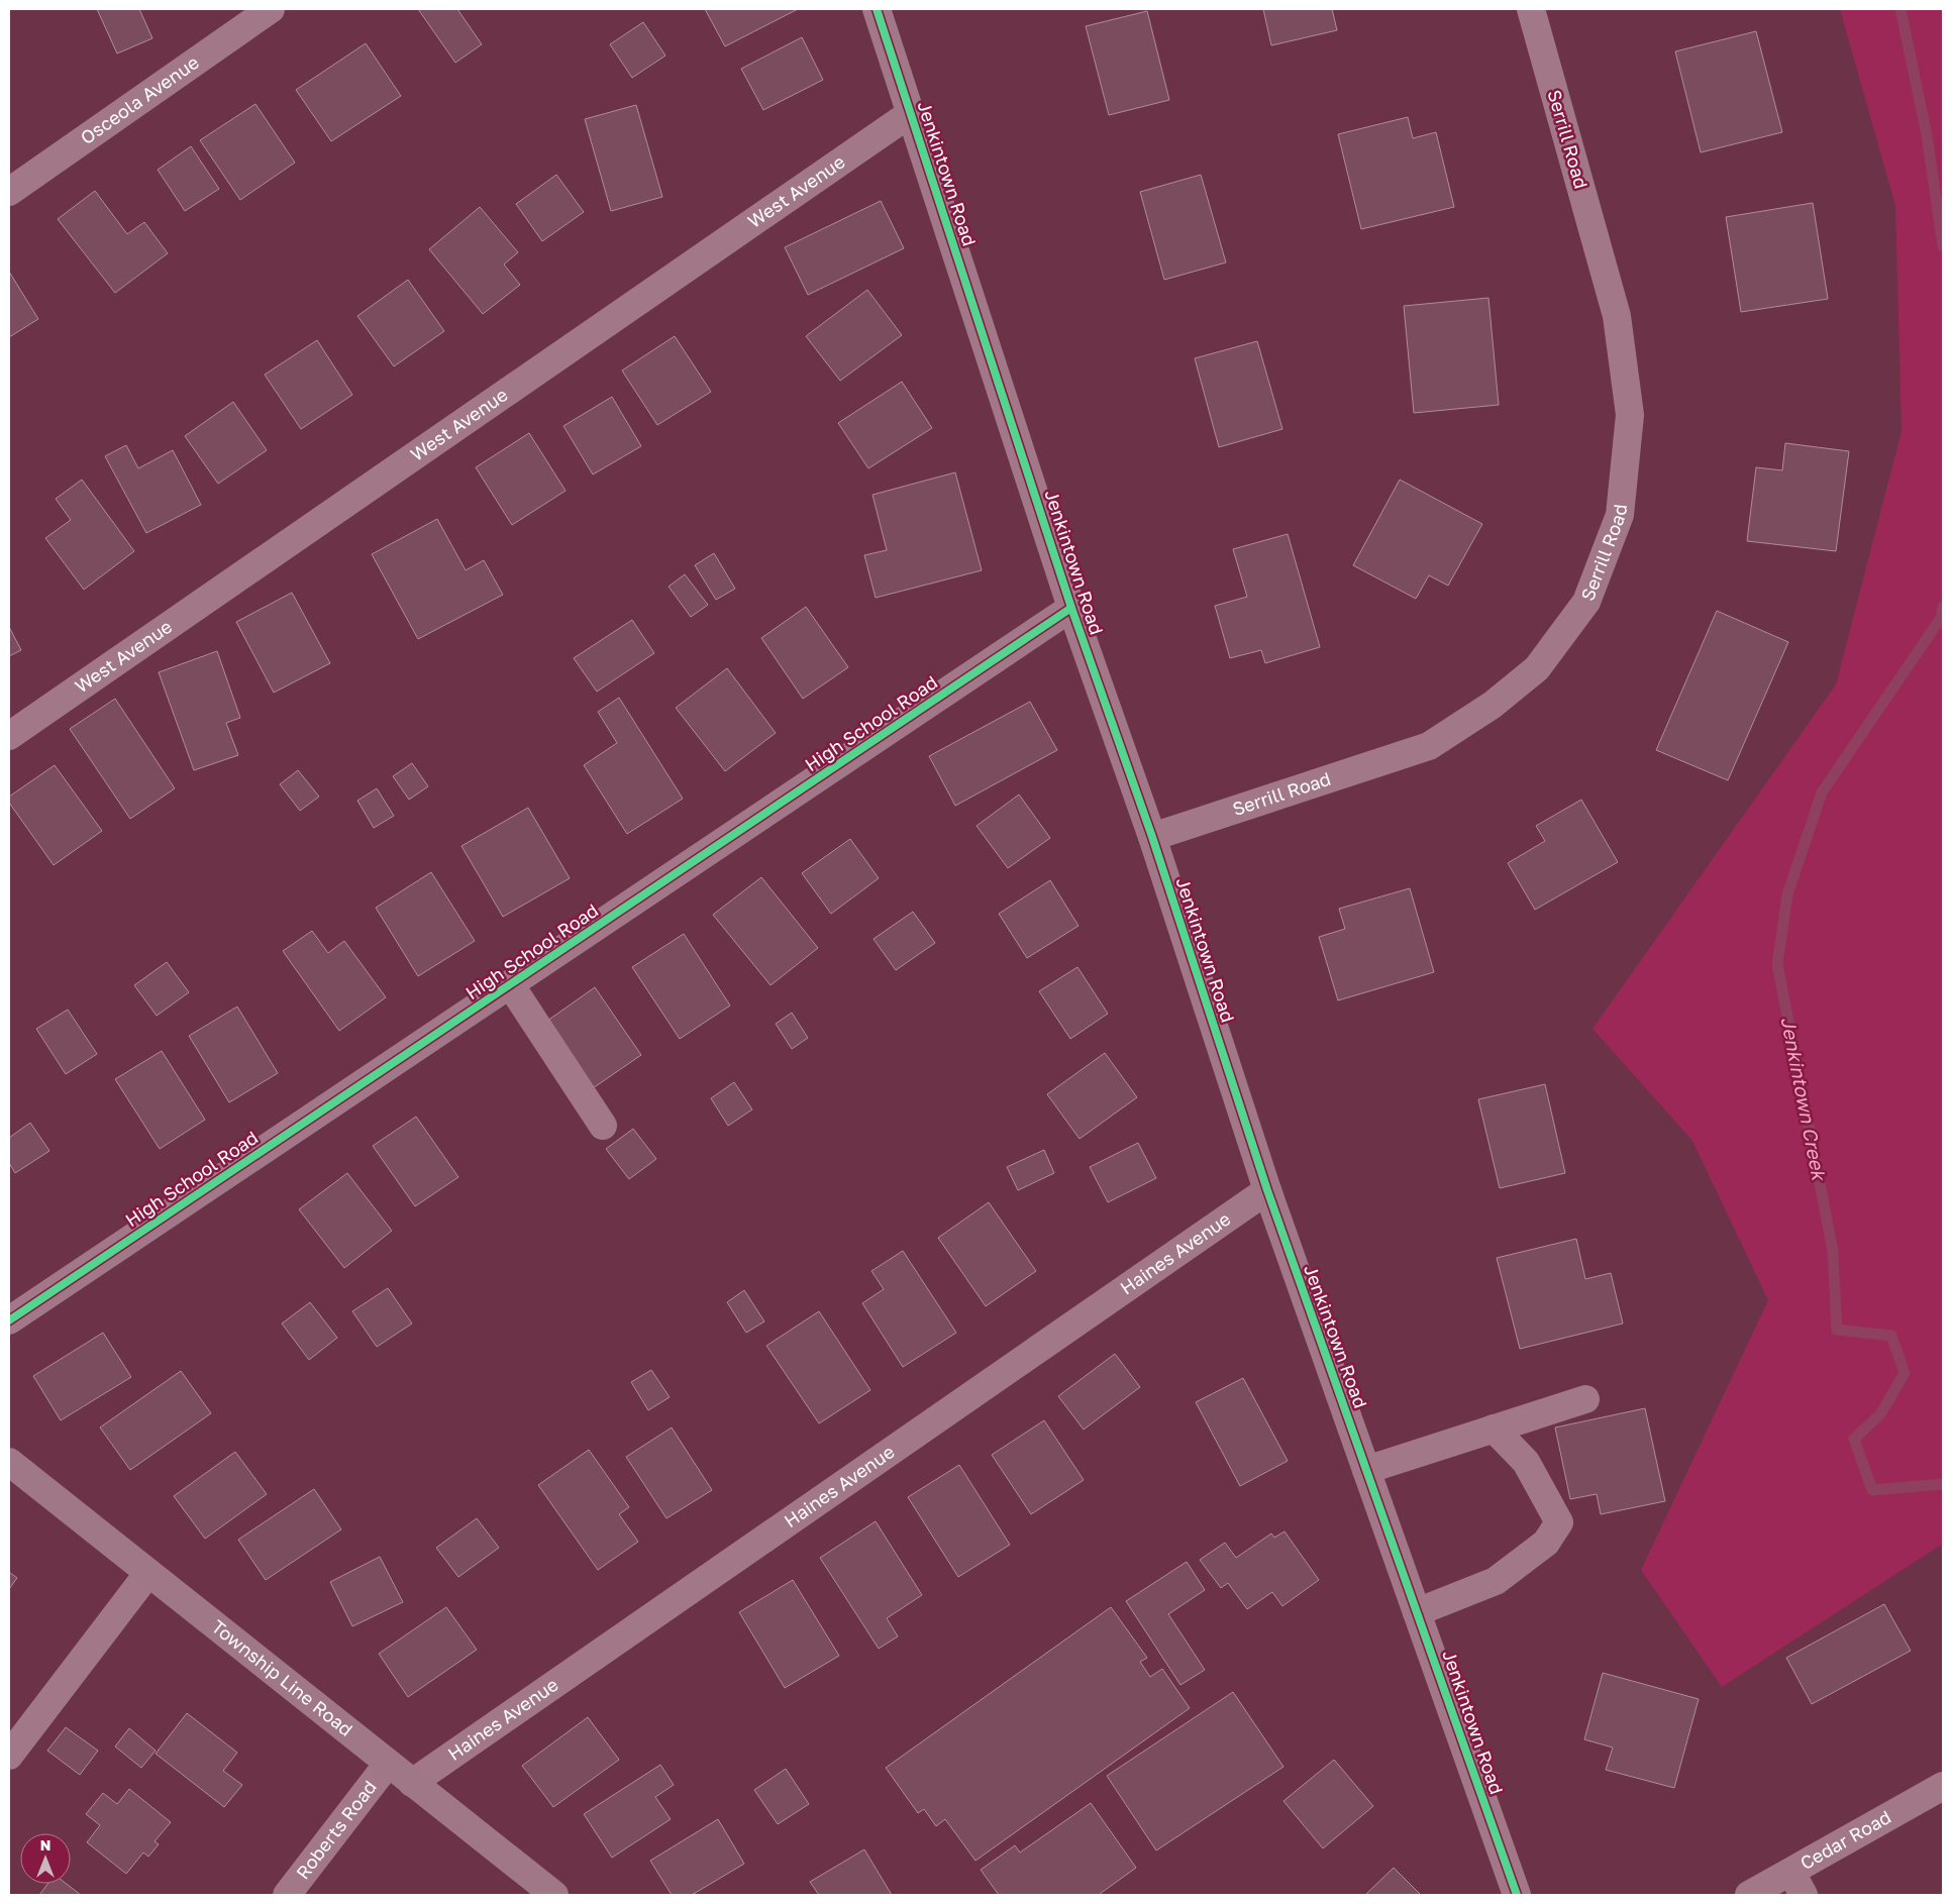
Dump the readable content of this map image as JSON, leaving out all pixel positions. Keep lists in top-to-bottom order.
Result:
{
  "streets": {
    "main road": ["Township Line Road"],
    "street": [
      "Osceola Avenue",
      "Serrill Road",
      "Jenkintown Road",
      "West Avenue",
      "High School Road",
      "Haines Avenue",
      "Roberts Road",
      "Cedar Road"
    ]
  },
  "crossings": [
    ["Serrill Road", "Jenkintown Road"],
    ["Jenkintown Road", "West Avenue"],
    ["Jenkintown Road", "High School Road"],
    ["Jenkintown Road", "Haines Avenue"],
    ["Haines Avenue", "Township Line Road"],
    ["Township Line Road", "Roberts Road"]
  ],
  "water": ["Jenkintown Creek"],
  "north": "top"
}
